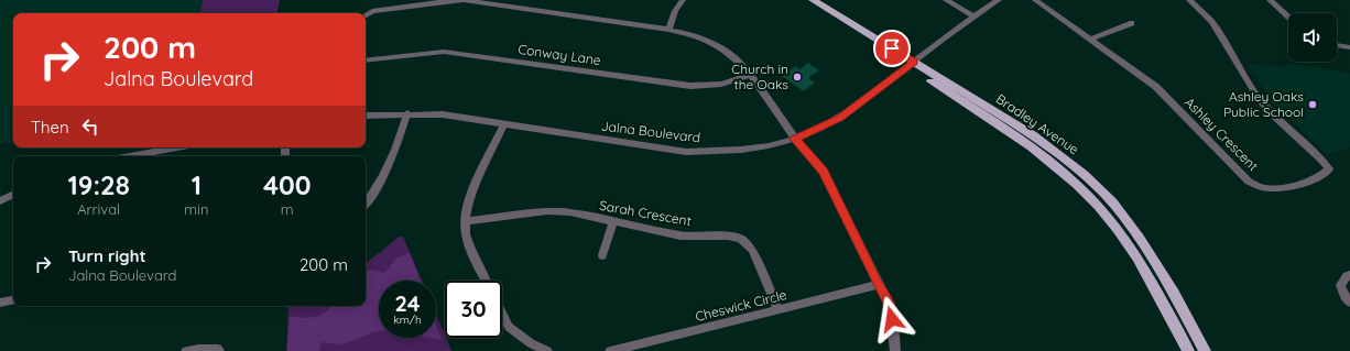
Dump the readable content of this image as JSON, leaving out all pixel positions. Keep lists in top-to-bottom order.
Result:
{
  "streets": {
    "main road": ["Bradley Avenue"],
    "street": [
      "Conway Lane",
      "Jalna Boulevard",
      "Ashley Crescent",
      "Sarah Crescent",
      "Cheswick Circle"
    ]
  },
  "crossings": [
    ["Bradley Avenue", "Jalna Boulevard"],
    ["Sarah Crescent", "Cheswick Circle"]
  ],
  "places": ["Church in the Oaks", "Ashley Oaks Public School"],
  "page": {
    "turn": ["200 m", "Jalna Boulevard"],
    "then": "Then",
    "eta": [
      "19:28",
      "Arrival",
      "1",
      "min",
      "400",
      "m"
    ],
    "list": [
      {
        "name": "Turn right",
        "note": "Jalna Boulevard",
        "value": "200 m"
      }
    ],
    "speed": "24 km/h",
    "limit": "30"
  }
}
